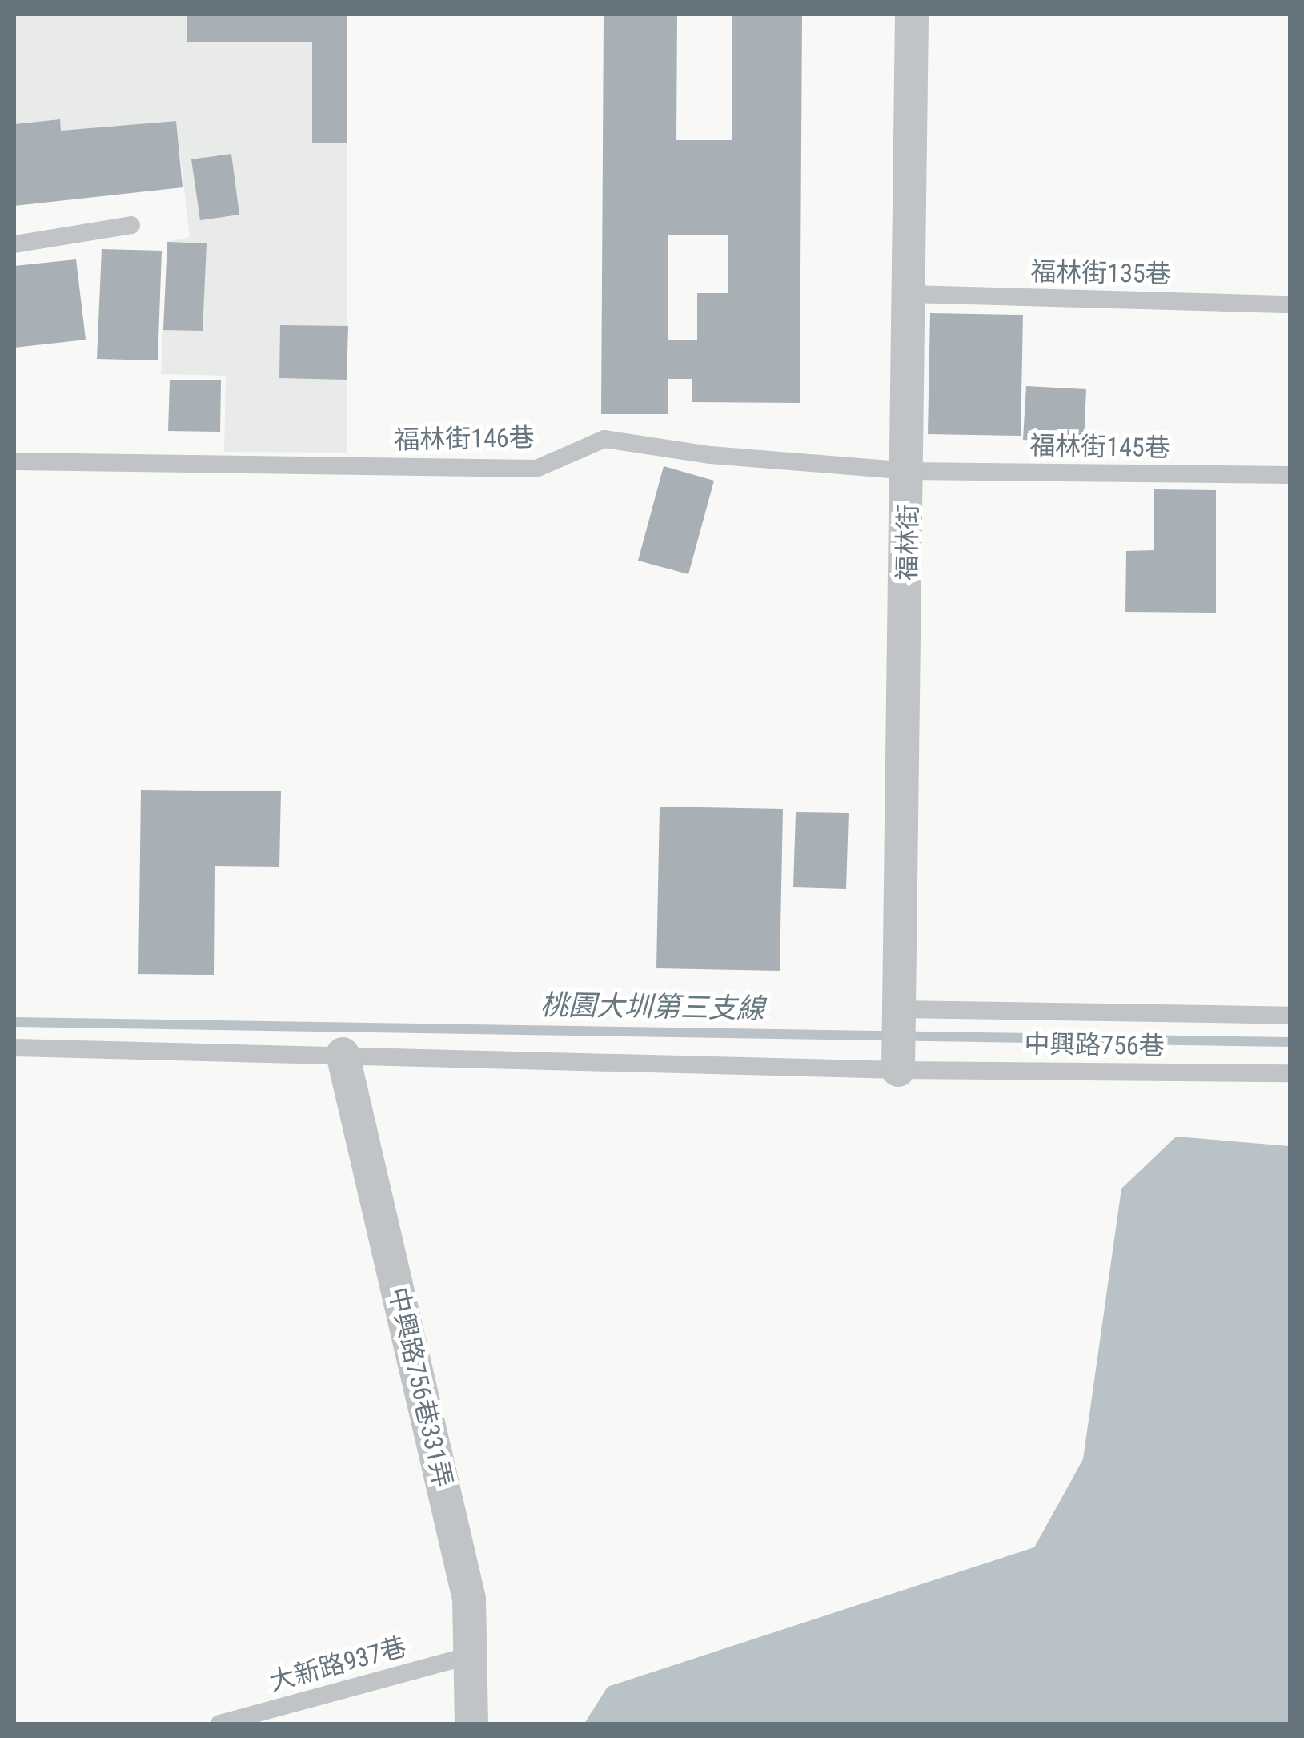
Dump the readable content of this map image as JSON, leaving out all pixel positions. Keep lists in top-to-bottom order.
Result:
{
  "streets": {
    "street": ["福林街", "中興路756巷331弄"],
    "lane": [
      "福林街135巷",
      "福林街146巷",
      "福林街145巷",
      "中興路756巷",
      "大新路937巷"
    ]
  },
  "crossings": [
    ["福林街135巷", "福林街"],
    ["福林街146巷", "福林街145巷"],
    ["福林街146巷", "福林街"],
    ["福林街145巷", "福林街"],
    ["福林街", "中興路756巷"],
    ["中興路756巷", "中興路756巷331弄"],
    ["中興路756巷331弄", "大新路937巷"]
  ],
  "water": ["桃園大圳第三支線"]
}
